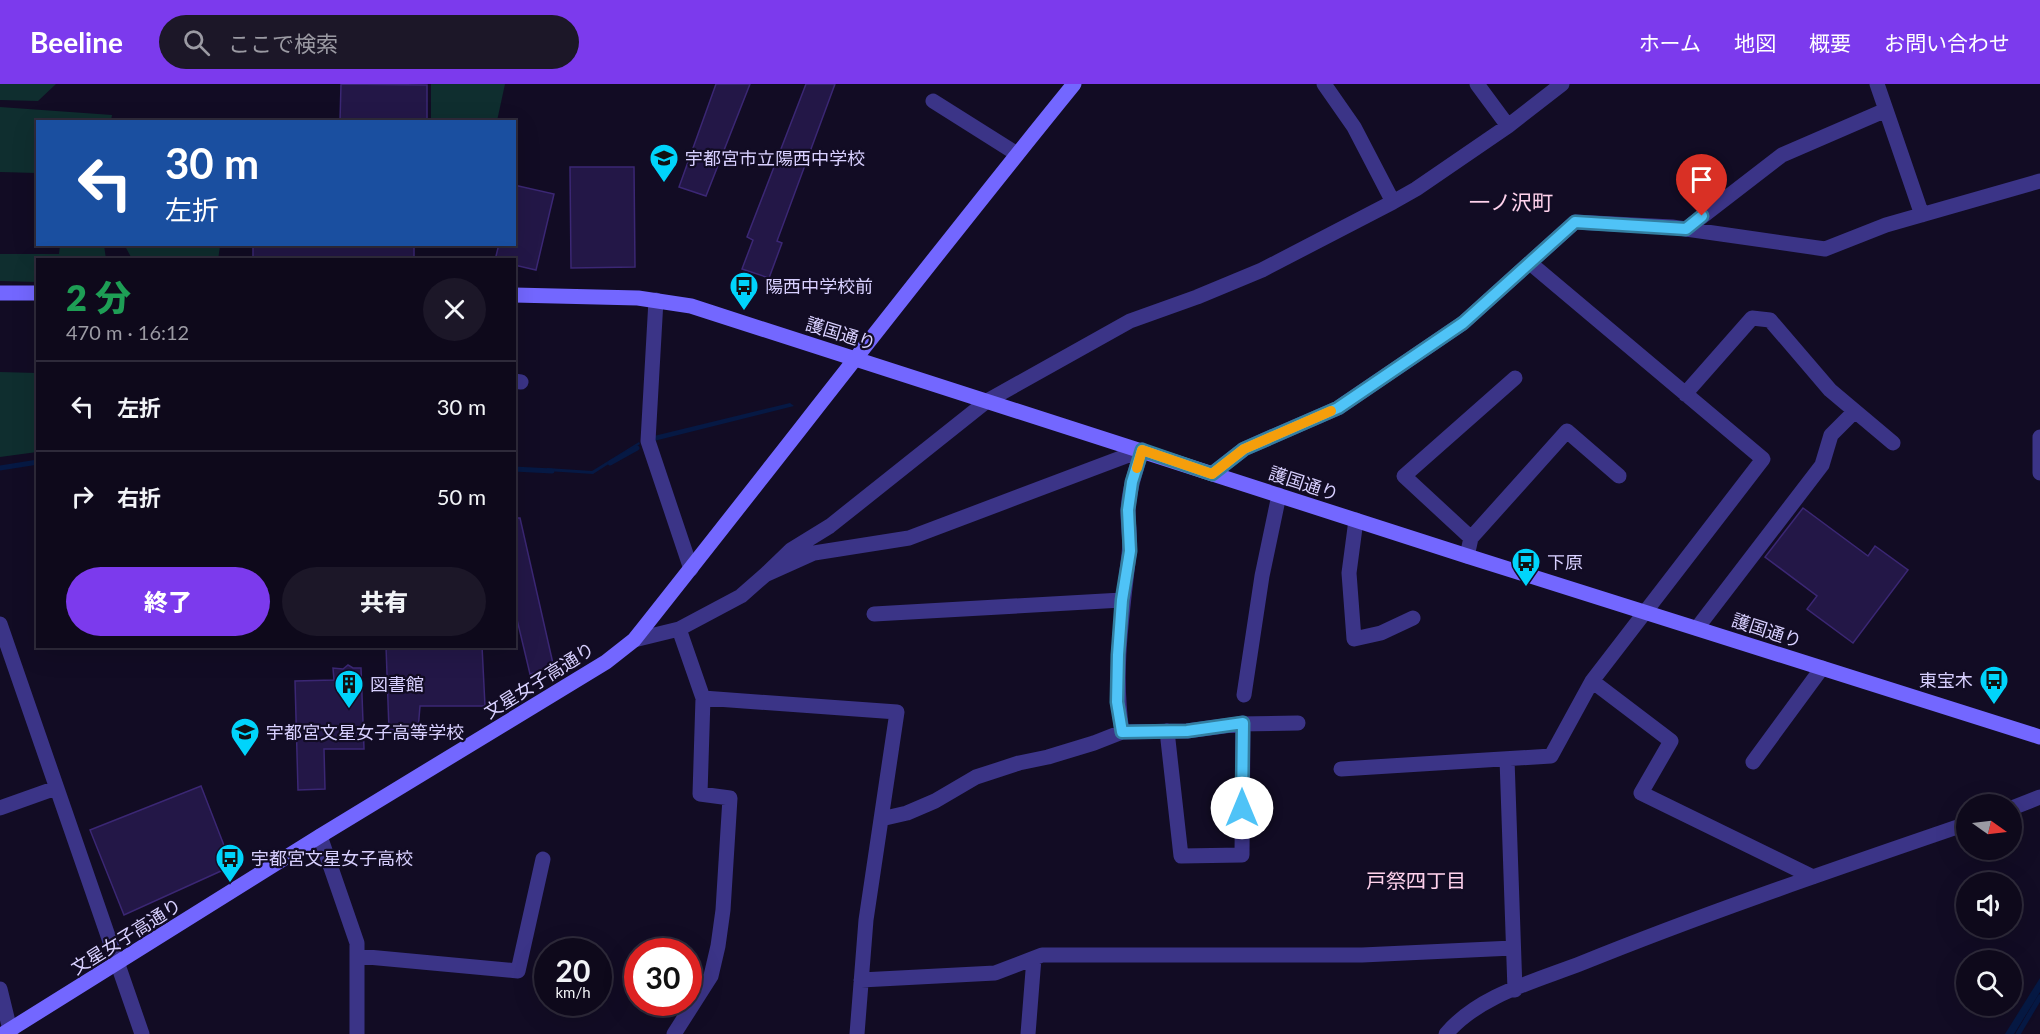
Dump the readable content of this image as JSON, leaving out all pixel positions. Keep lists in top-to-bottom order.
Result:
{
  "streets": {
    "street": ["護国通り", "文星女子高通り"]
  },
  "crossings": [
    ["護国通り", "文星女子高通り"]
  ],
  "districts": ["一ノ沢町", "戸祭四丁目"],
  "places": {
    "school or university": ["宇都宮市立陽西中学校", "宇都宮文星女子高等学校"],
    "bus stop": [
      "陽西中学校前",
      "下原",
      "東宝木",
      "宇都宮文星女子高校"
    ],
    "building": ["図書館"]
  },
  "north": "right",
  "page": {
    "header": "Beeline",
    "search": "ここで検索",
    "nav": [
      "ホーム",
      "地図",
      "概要",
      "お問い合わせ"
    ],
    "turn": ["30 m", "左折"],
    "heading": ["2 分", "470 m · 16:12"],
    "list": [
      {
        "name": "左折",
        "value": "30 m"
      },
      {
        "name": "右折",
        "value": "50 m"
      }
    ],
    "buttons": ["終了", "共有"],
    "speed": "20 km/h",
    "limit": "30"
  }
}
